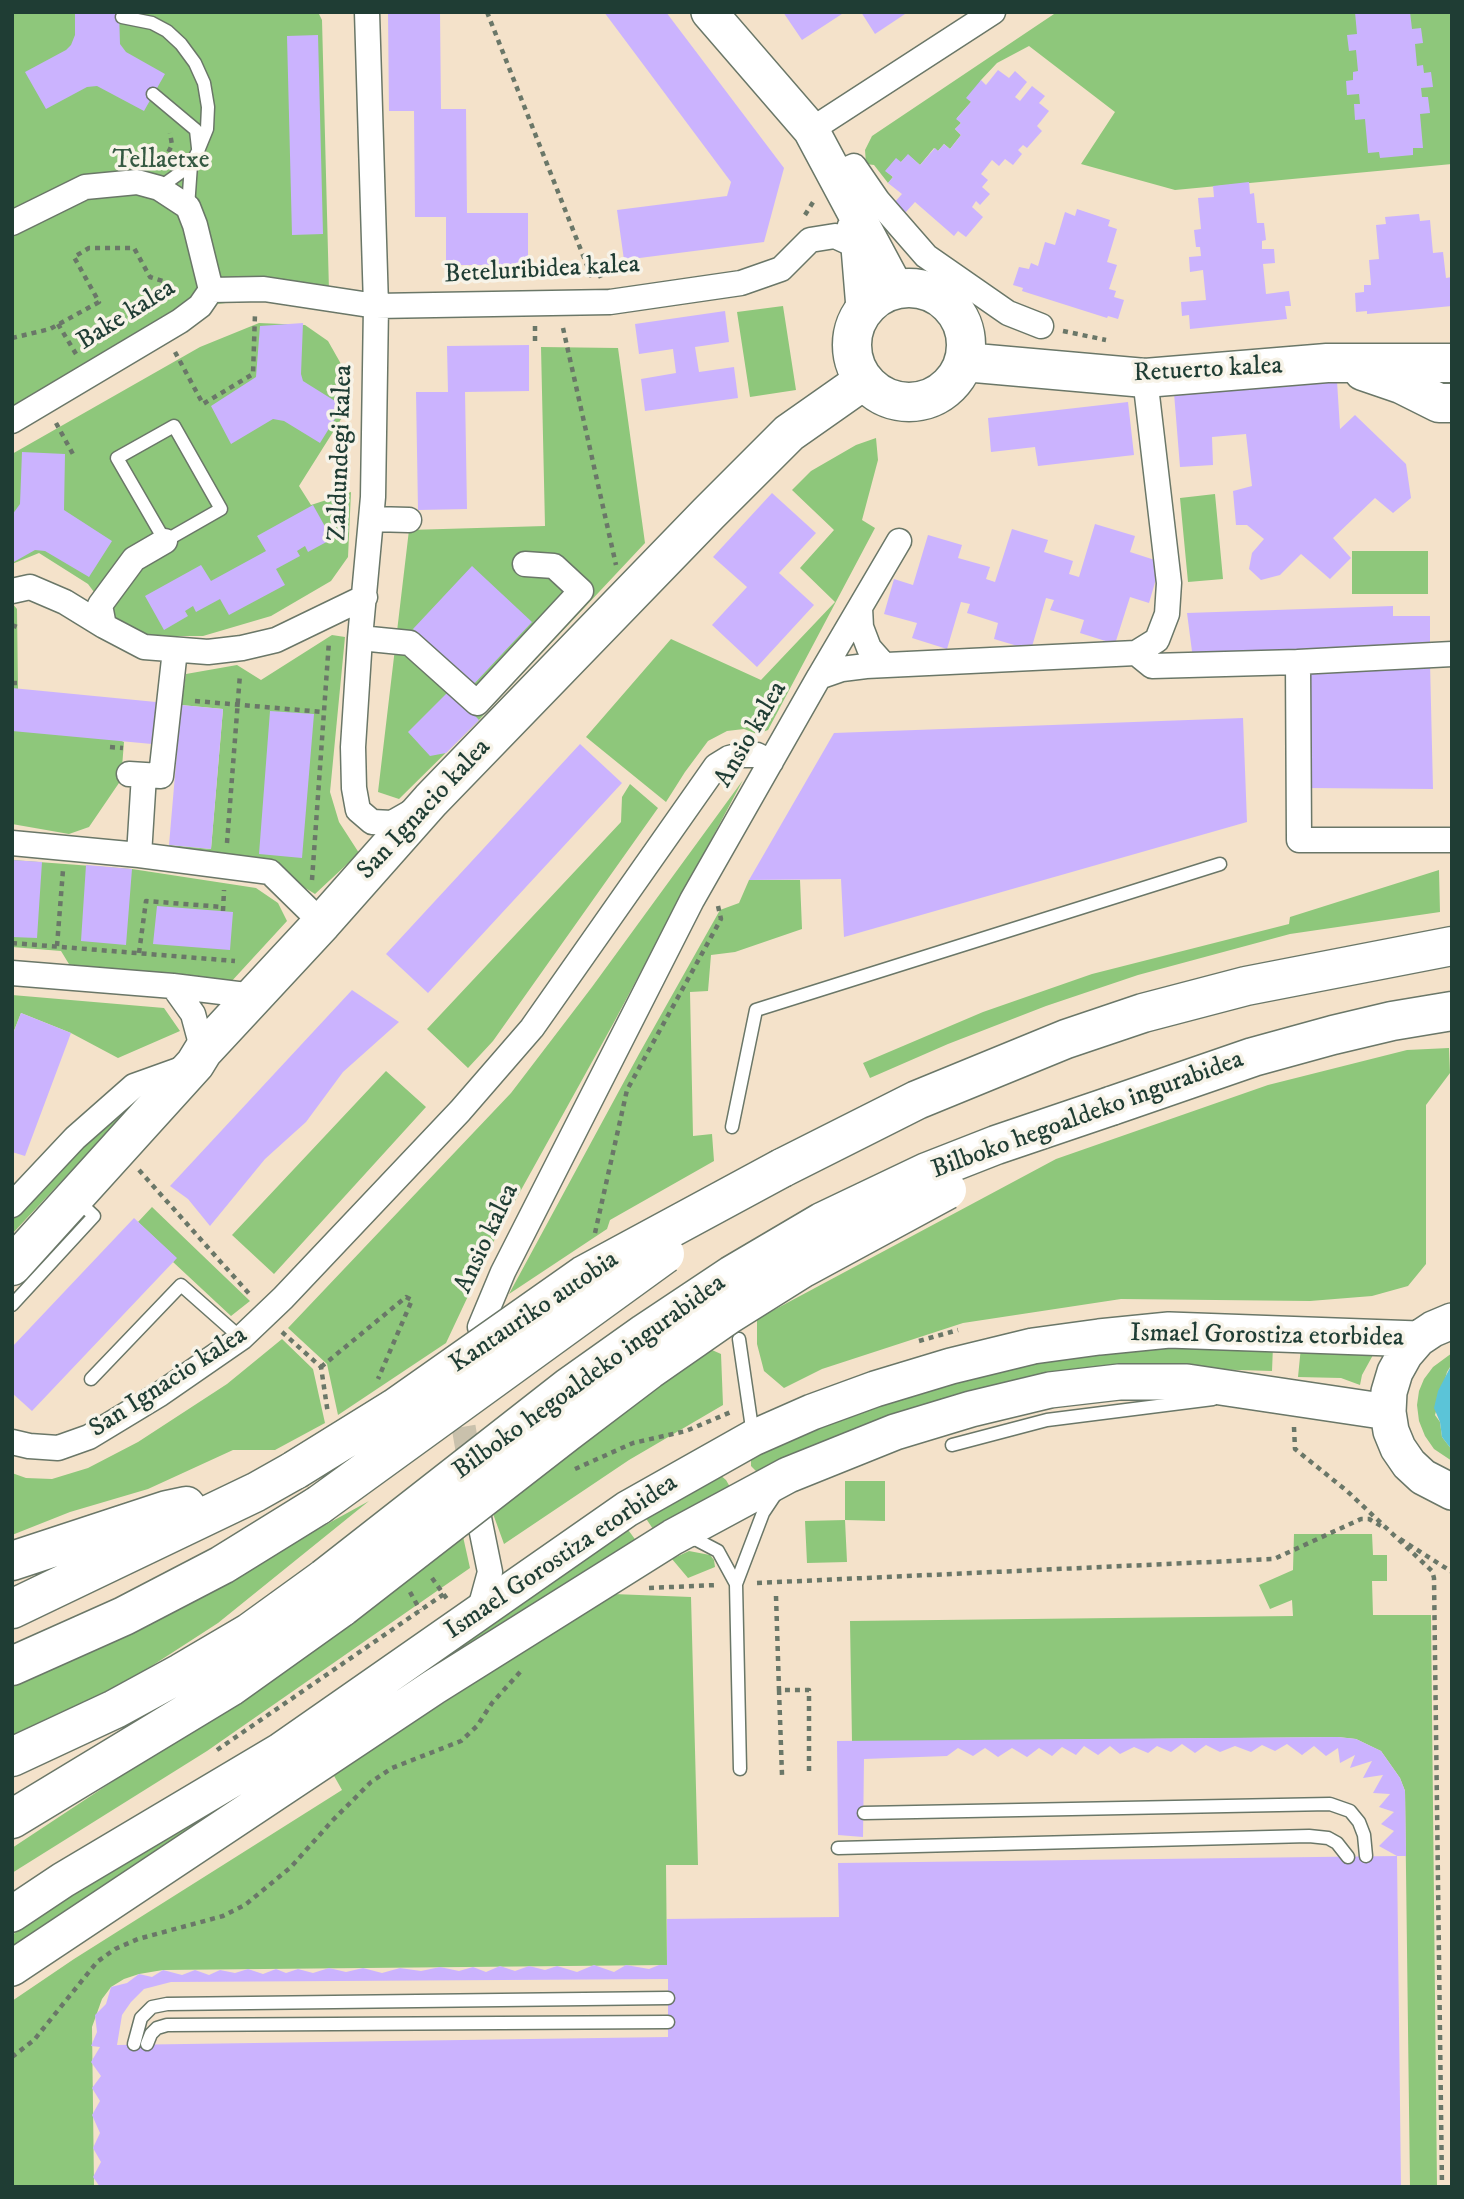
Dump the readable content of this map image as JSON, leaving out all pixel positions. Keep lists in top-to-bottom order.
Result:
{
  "streets": {
    "main road": [
      "Retuerto kalea",
      "San Ignacio kalea",
      "Bilboko hegoaldeko ingurabidea",
      "Kantauriko autobia",
      "Ismael Gorostiza etorbidea"
    ],
    "street": [
      "Beteluribidea kalea",
      "Bake kalea",
      "Zaldundegi kalea",
      "Ansio kalea"
    ]
  },
  "crossings": [
    ["Beteluribidea kalea", "Bake kalea"],
    ["Beteluribidea kalea", "Zaldundegi kalea"],
    ["Retuerto kalea", "San Ignacio kalea"],
    ["Zaldundegi kalea", "San Ignacio kalea"],
    ["Ansio kalea", "San Ignacio kalea"]
  ],
  "parks": ["Tellaetxe"]
}
